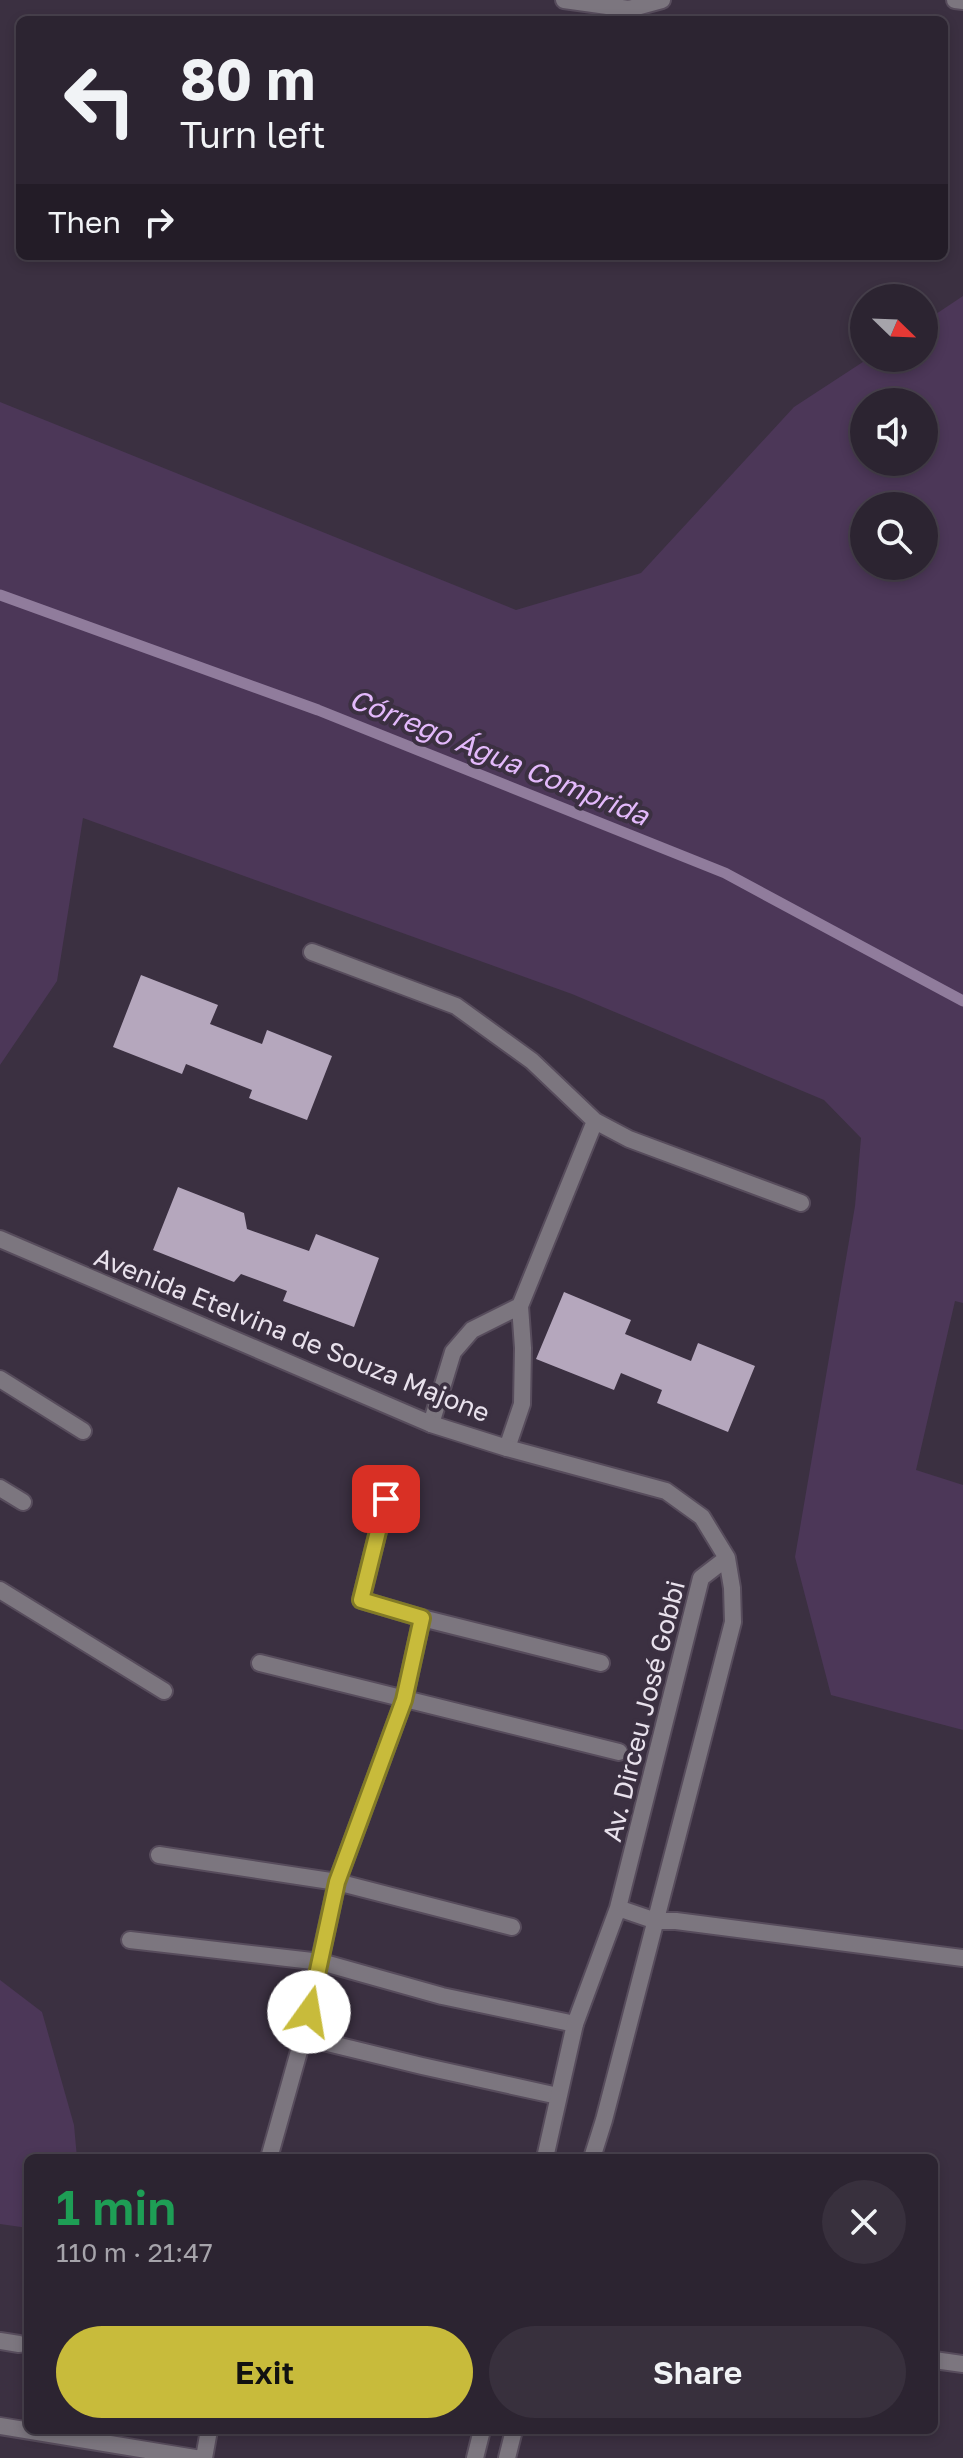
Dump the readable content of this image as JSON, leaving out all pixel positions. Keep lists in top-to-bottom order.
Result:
{
  "streets": {
    "street": ["Avenida Etelvina de Souza Majone", "Av. Dirceu José Gobbi"]
  },
  "crossings": [
    ["Avenida Etelvina de Souza Majone", "Av. Dirceu José Gobbi"]
  ],
  "water": ["Córrego Água Comprida"],
  "north": "bottom right",
  "page": {
    "turn": ["80 m", "Turn left"],
    "then": "Then",
    "heading": ["1 min", "110 m · 21:47"],
    "buttons": ["Exit", "Share"]
  }
}
